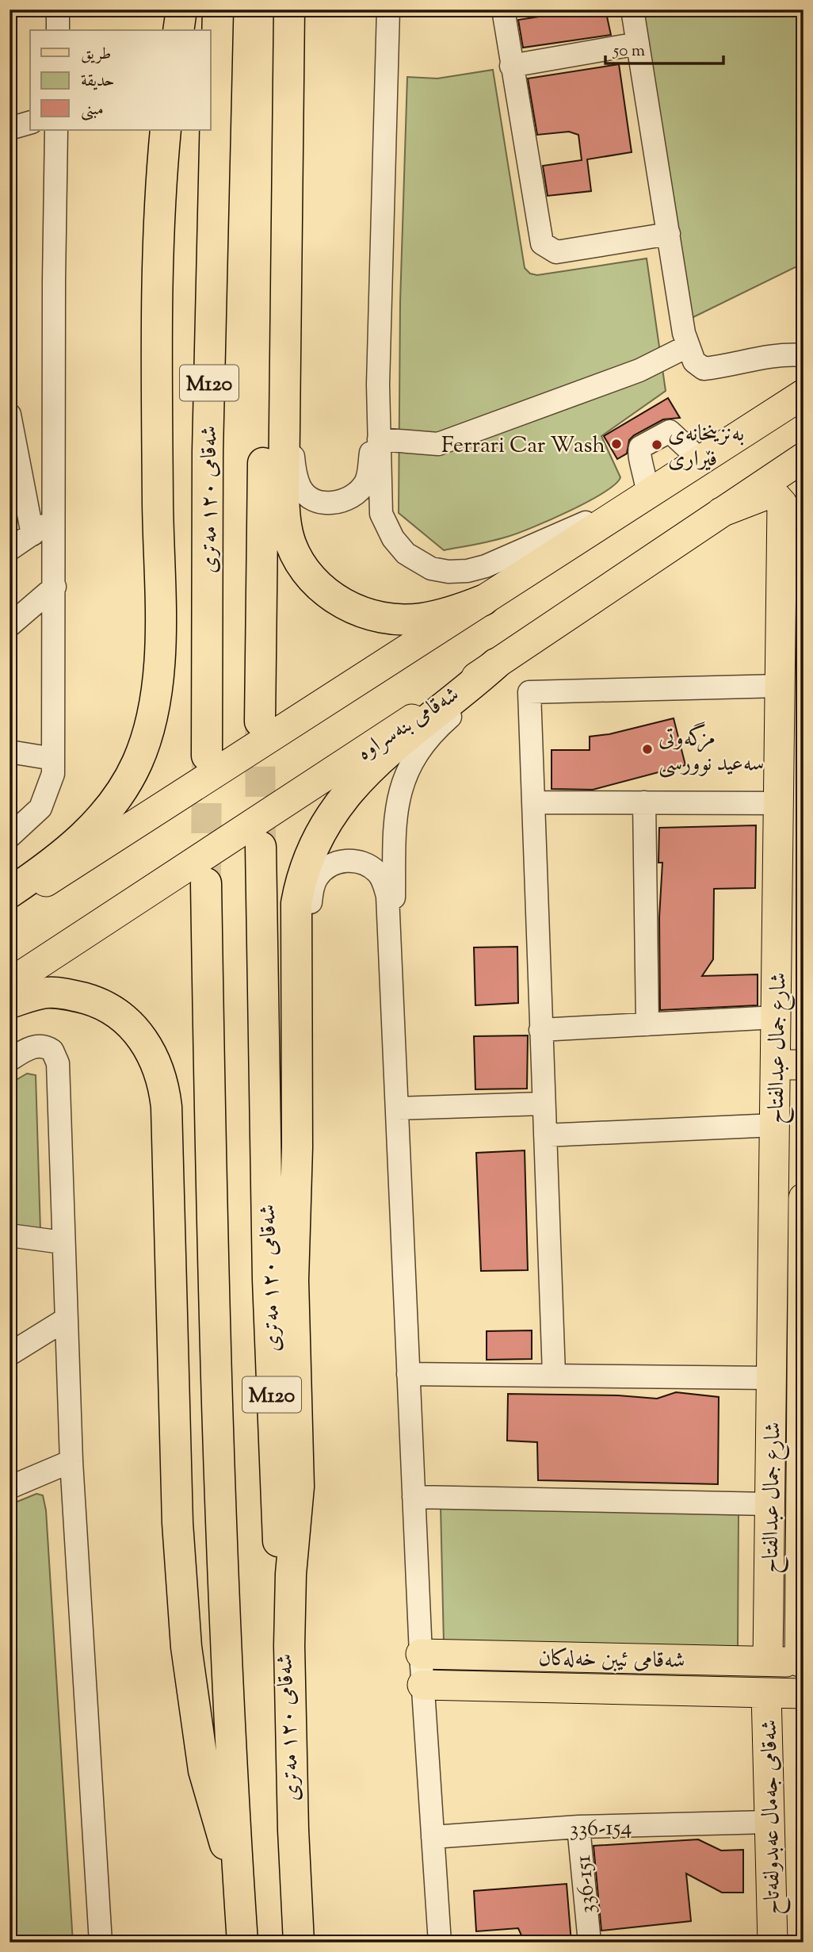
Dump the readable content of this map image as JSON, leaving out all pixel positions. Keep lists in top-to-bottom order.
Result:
{
  "streets": {
    "highway": ["M120", "شەقامی ١٢٠ مەتری"],
    "main road": [
      "شەقامی بنەسراوە",
      "شارع جمال عبدالفتاح",
      "شەقامی ئیبن خەلەکان",
      "شەقامی جەمال عەبدولفەتاح"
    ],
    "street": ["336-154", "336-151"]
  },
  "crossings": [
    ["شەقامی بنەسراوە", "شارع جمال عبدالفتاح"],
    ["شارع جمال عبدالفتاح", "شەقامی ئیبن خەلەکان"],
    ["شەقامی ئیبن خەلەکان", "شەقامی جەمال عەبدولفەتاح"],
    ["شەقامی جەمال عەبدولفەتاح", "336-154"],
    ["336-154", "336-151"]
  ],
  "places": ["Ferrari Car Wash", "بەنزینخانەی فێراری", "مزگەوتی سەعید نوورسی"],
  "legend": ["طريق", "حديقة", "مبنى"],
  "scale_bar": "50 m"
}
